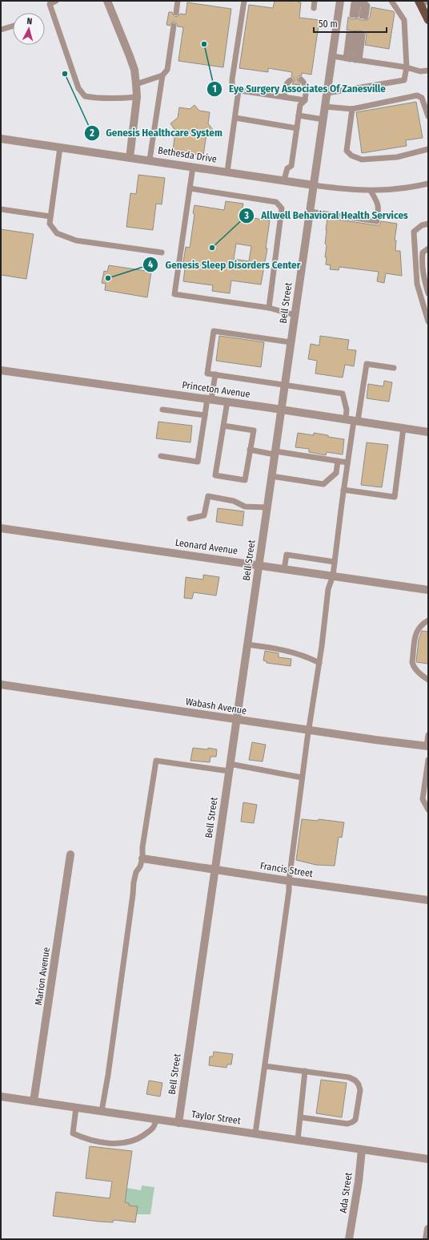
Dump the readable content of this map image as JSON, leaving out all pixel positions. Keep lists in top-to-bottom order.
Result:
{
  "streets": {
    "street": [
      "Bethesda Drive",
      "Bell Street",
      "Princeton Avenue",
      "Leonard Avenue",
      "Wabash Avenue",
      "Francis Street",
      "Marion Avenue",
      "Taylor Street",
      "Ada Street"
    ]
  },
  "crossings": [
    ["Bethesda Drive", "Bell Street"],
    ["Bell Street", "Princeton Avenue"],
    ["Bell Street", "Leonard Avenue"],
    ["Bell Street", "Wabash Avenue"],
    ["Bell Street", "Francis Street"],
    ["Bell Street", "Taylor Street"],
    ["Marion Avenue", "Taylor Street"],
    ["Taylor Street", "Ada Street"]
  ],
  "places": [
    "Eye Surgery Associates Of Zanesville",
    "Genesis Healthcare System",
    "Allwell Behavioral Health Services",
    "Genesis Sleep Disorders Center"
  ],
  "scale_bar": "50 m",
  "north": "top"
}
